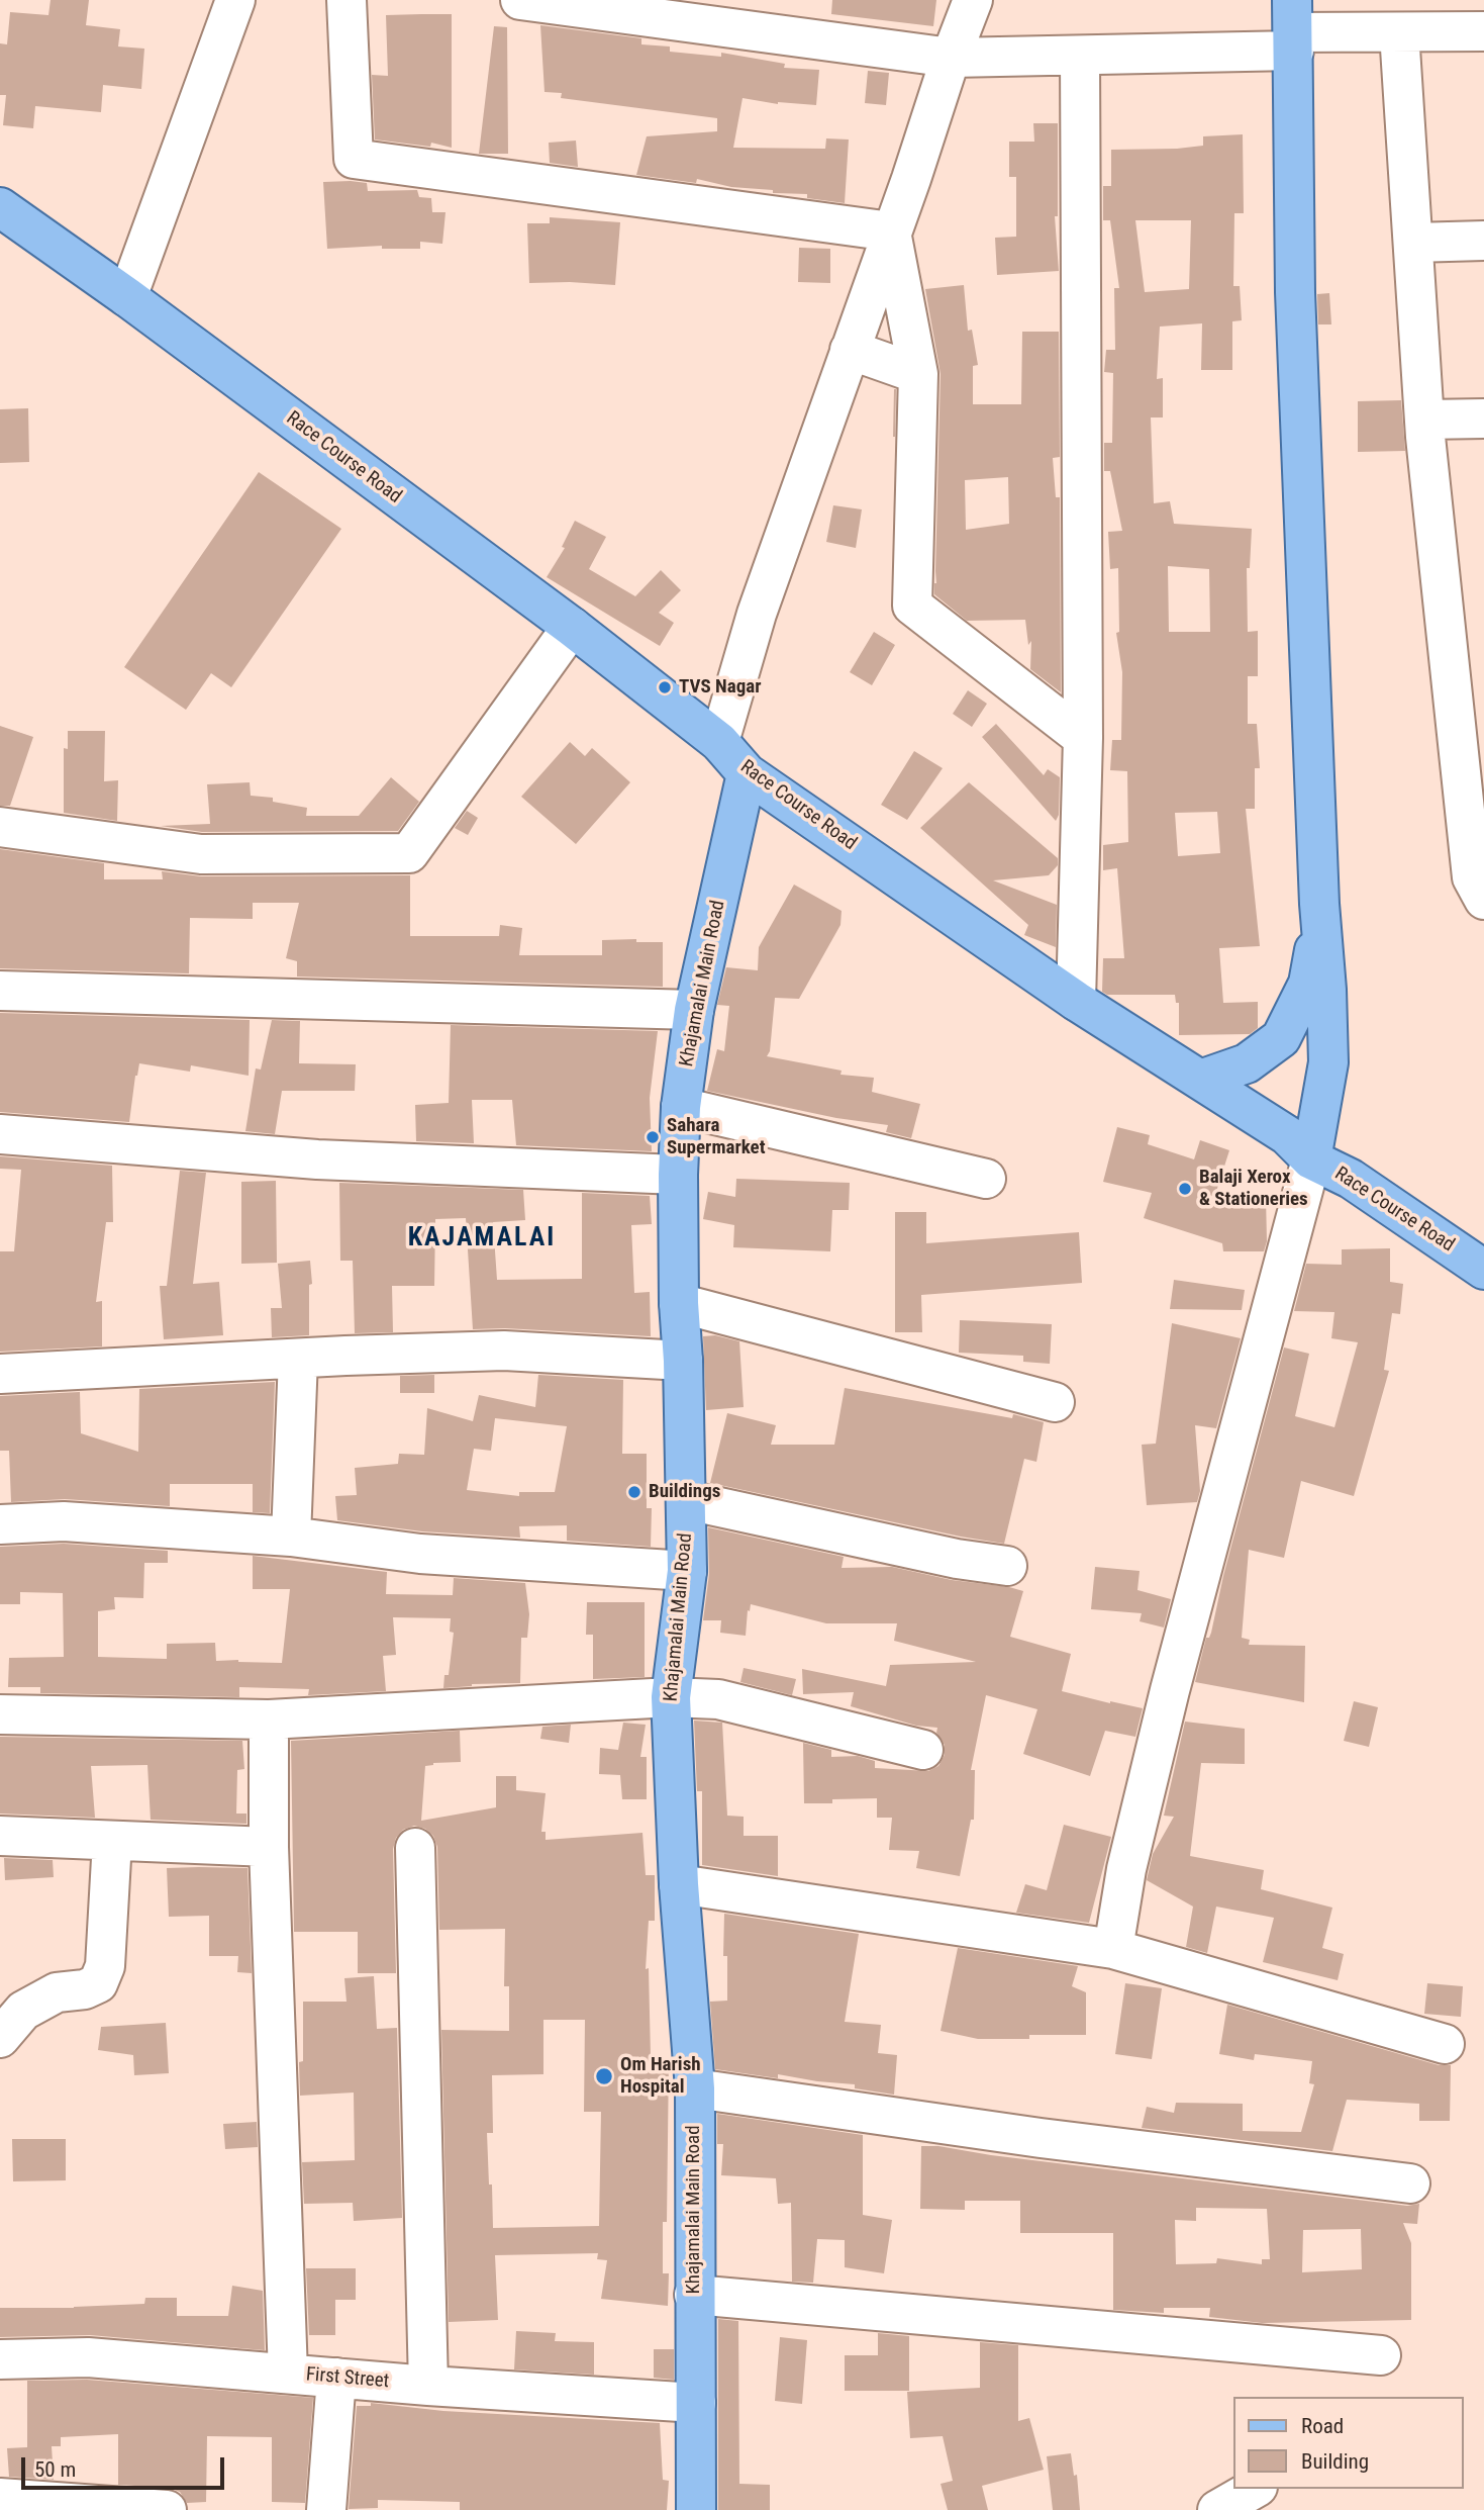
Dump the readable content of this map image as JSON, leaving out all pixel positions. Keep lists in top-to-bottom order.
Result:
{
  "streets": {
    "main road": ["Race Course Road", "Khajamalai Main Road"],
    "street": ["First Street"]
  },
  "crossings": [
    ["Race Course Road", "Khajamalai Main Road"],
    ["Khajamalai Main Road", "First Street"]
  ],
  "districts": ["KAJAMALAI"],
  "places": [
    "TVS Nagar",
    "Sahara Supermarket",
    "Balaji Xerox & Stationeries",
    "Buildings",
    "Om Harish Hospital"
  ],
  "legend": ["Road", "Building"],
  "scale_bar": "50 m"
}
